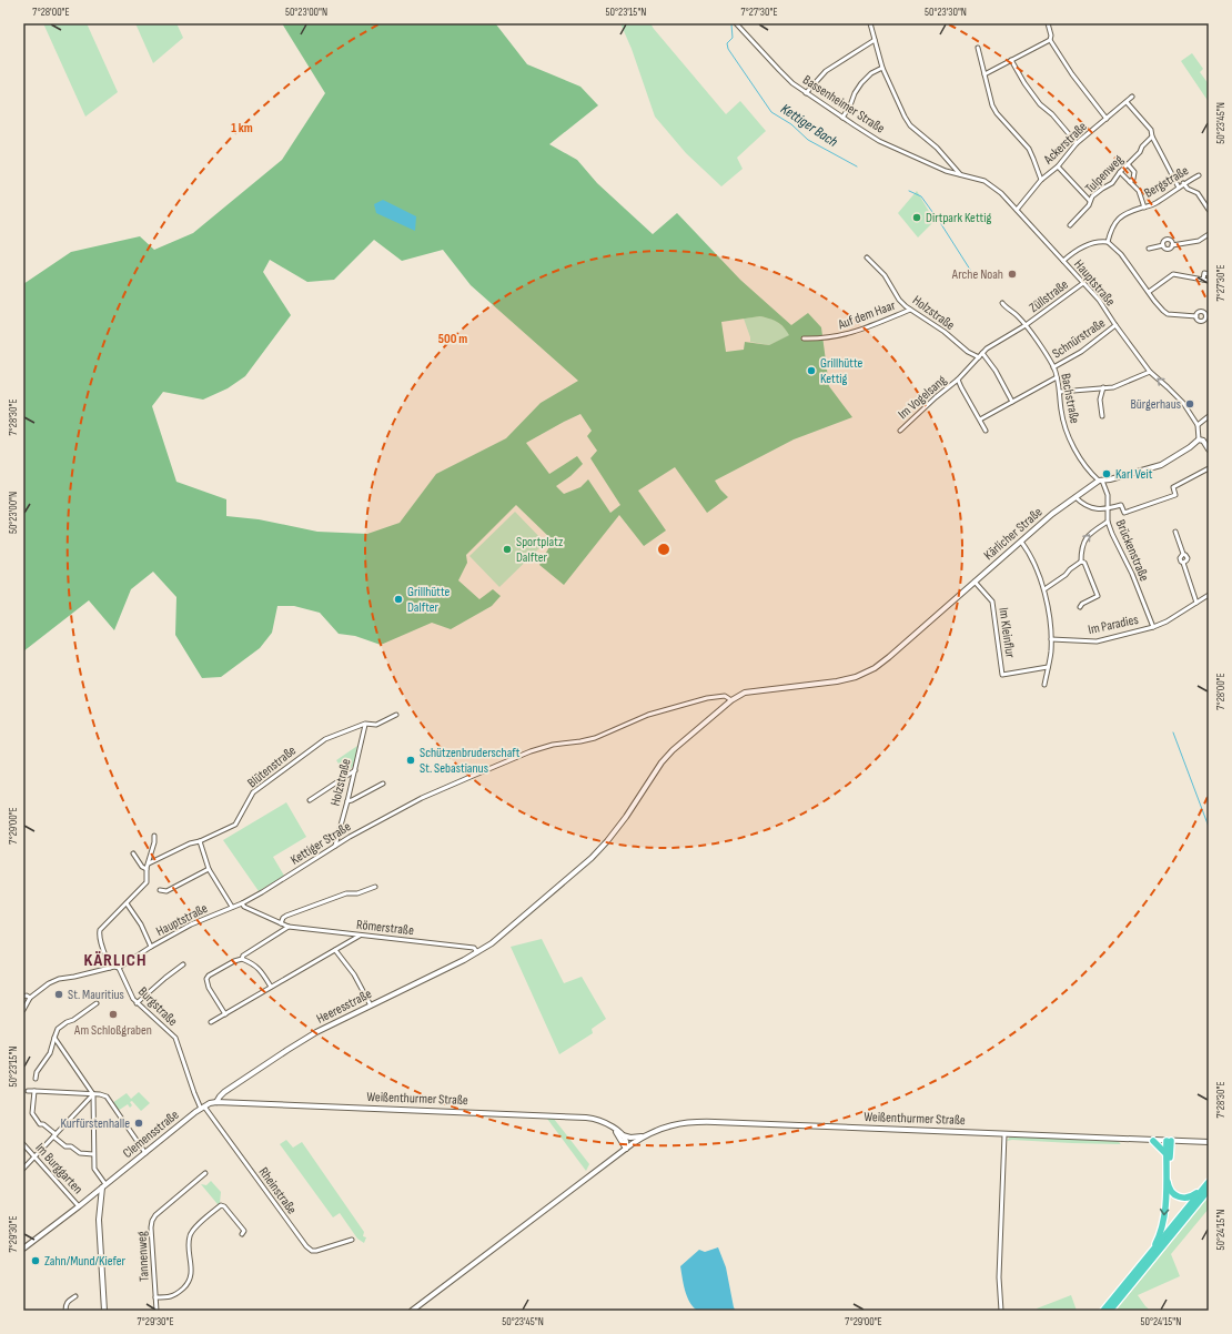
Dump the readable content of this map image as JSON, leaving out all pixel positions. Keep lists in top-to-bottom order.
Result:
{
  "streets": {
    "street": [
      "Bassenheimer Straße",
      "Ackerstraße",
      "Tulpenweg",
      "Bergstraße",
      "Hauptstraße",
      "Züllstraße",
      "Holzstraße",
      "Auf dem Haar",
      "Schnürstraße",
      "Im Vogelsang",
      "Bachstraße",
      "Kärlicher Straße",
      "Brückenstraße",
      "Im Paradies",
      "Im Kleinflur",
      "Blütenstraße",
      "Kettiger Straße",
      "Römerstraße",
      "Burgstraße",
      "Heeresstraße",
      "Weißenthurmer Straße",
      "Clemensstraße",
      "Im Burggarten",
      "Rheinstraße",
      "Tannenweg"
    ]
  },
  "crossings": [
    ["Bassenheimer Straße", "Hauptstraße"],
    ["Ackerstraße", "Hauptstraße"],
    ["Hauptstraße", "Züllstraße"],
    ["Hauptstraße", "Schnürstraße"],
    ["Hauptstraße", "Kettiger Straße"],
    ["Hauptstraße", "Burgstraße"],
    ["Züllstraße", "Bachstraße"],
    ["Holzstraße", "Auf dem Haar"],
    ["Holzstraße", "Blütenstraße"],
    ["Holzstraße", "Kettiger Straße"],
    ["Schnürstraße", "Bachstraße"],
    ["Bachstraße", "Kärlicher Straße"],
    ["Bachstraße", "Brückenstraße"],
    ["Kärlicher Straße", "Brückenstraße"],
    ["Kärlicher Straße", "Im Kleinflur"],
    ["Kärlicher Straße", "Kettiger Straße"],
    ["Kärlicher Straße", "Heeresstraße"],
    ["Brückenstraße", "Im Paradies"],
    ["Kettiger Straße", "Römerstraße"],
    ["Kettiger Straße", "Heeresstraße"],
    ["Römerstraße", "Heeresstraße"],
    ["Burgstraße", "Clemensstraße"],
    ["Burgstraße", "Rheinstraße"],
    ["Heeresstraße", "Weißenthurmer Straße"],
    ["Heeresstraße", "Clemensstraße"],
    ["Weißenthurmer Straße", "Clemensstraße"],
    ["Clemensstraße", "Im Burggarten"],
    ["Clemensstraße", "Rheinstraße"]
  ],
  "districts": ["KÄRLICH"],
  "water": ["Kettiger Bach"],
  "places": [
    "Dirtpark Kettig",
    "Arche Noah",
    "Grillhütte Kettig",
    "Bürgerhaus",
    "Karl Veit",
    "Sportplatz Dalfter",
    "Grillhütte Dalfter",
    "Schützenbruderschaft St. Sebastianus",
    "St. Mauritius",
    "Am Schloßgraben",
    "Kurfürstenhalle",
    "Zahn/Mund/Kiefer"
  ],
  "coordinates": [
    "7°28'00\"E",
    "50°23'00\"N",
    "50°23'15\"N",
    "7°27'30\"E",
    "50°23'30\"N",
    "50°23'45\"N",
    "7°28'30\"E",
    "7°29'00\"E",
    "50°24'15\"N",
    "7°29'30\"E"
  ],
  "rings": ["1 km", "500 m"]
}
